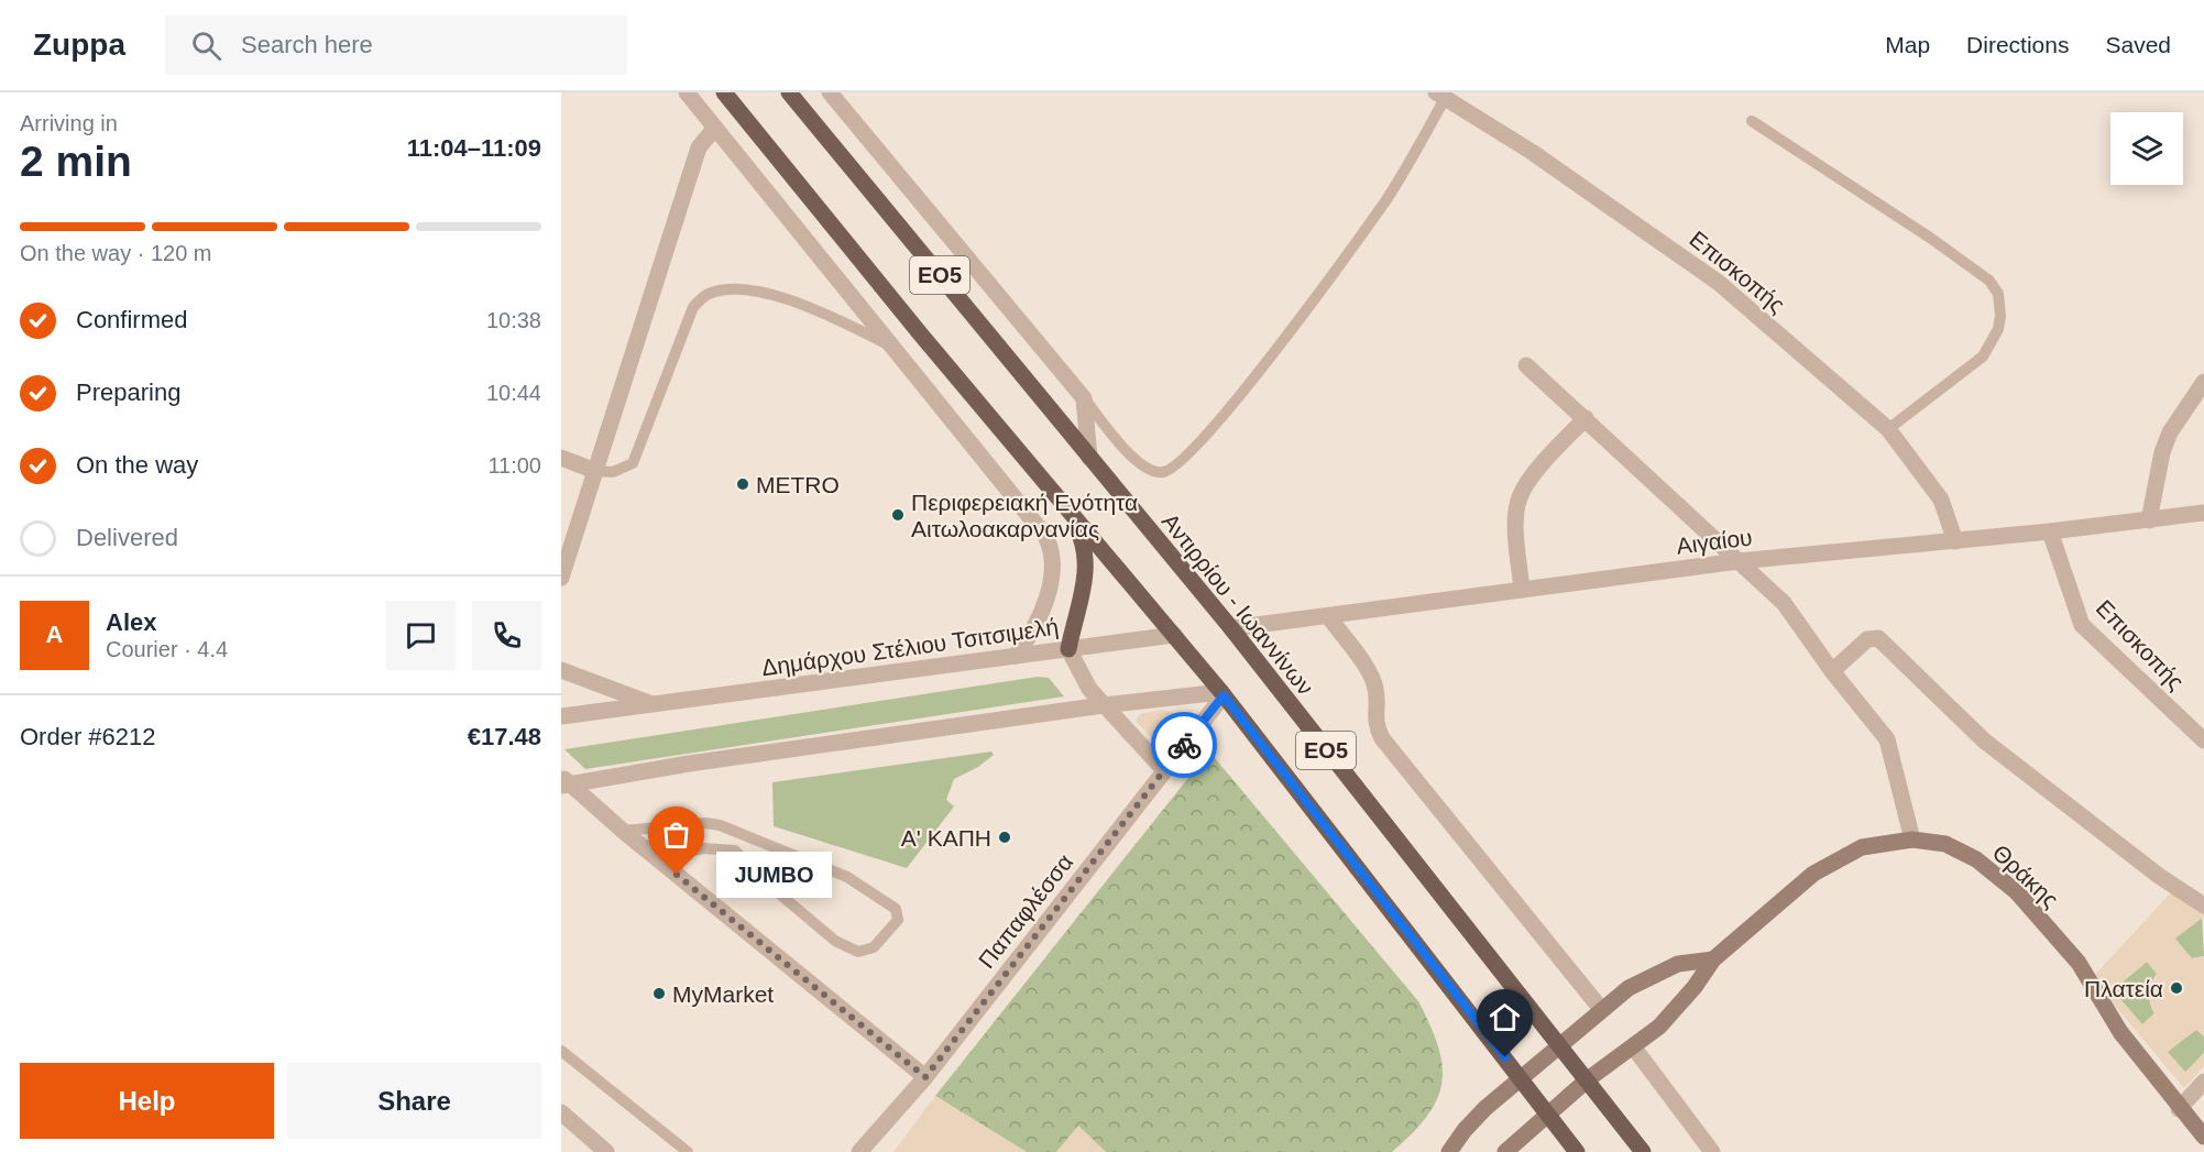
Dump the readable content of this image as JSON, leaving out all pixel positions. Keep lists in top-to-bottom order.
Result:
{
  "streets": {
    "main road": ["ΕΟ5", "Αντιρρίου - Ιωαννίνων", "Θράκης"],
    "street": [
      "Επισκοπής",
      "Αιγαίου",
      "Δημάρχου Στέλιου Τσιτσιμελή",
      "Παπαφλέσσα"
    ]
  },
  "crossings": [
    ["Επισκοπής", "Αιγαίου"],
    ["ΕΟ5", "Δημάρχου Στέλιου Τσιτσιμελή"],
    ["ΕΟ5", "Θράκης"],
    ["ΕΟ5", "Παπαφλέσσα"],
    ["Αιγαίου", "Αντιρρίου - Ιωαννίνων"],
    ["Αντιρρίου - Ιωαννίνων", "Θράκης"]
  ],
  "places": [
    "METRO",
    "Περιφερειακή Ενότητα Αιτωλοακαρνανίας",
    "Α' ΚΑΠΗ",
    "JUMBO",
    "Πλατεία",
    "MyMarket"
  ],
  "page": {
    "header": "Zuppa",
    "search": "Search here",
    "nav": ["Map", "Directions", "Saved"],
    "heading": ["2 min", "Arriving in", "11:04–11:09"],
    "panel": [
      "Alex",
      "Courier · 4.4",
      "Order #6212",
      "€17.48"
    ],
    "bar": "On the way · 120 m",
    "list": [
      ["Confirmed", "10:38"],
      ["Preparing", "10:44"],
      ["On the way", "11:00"],
      "Delivered"
    ],
    "round": "A",
    "bubble": "JUMBO",
    "buttons": ["Help", "Share"]
  }
}
